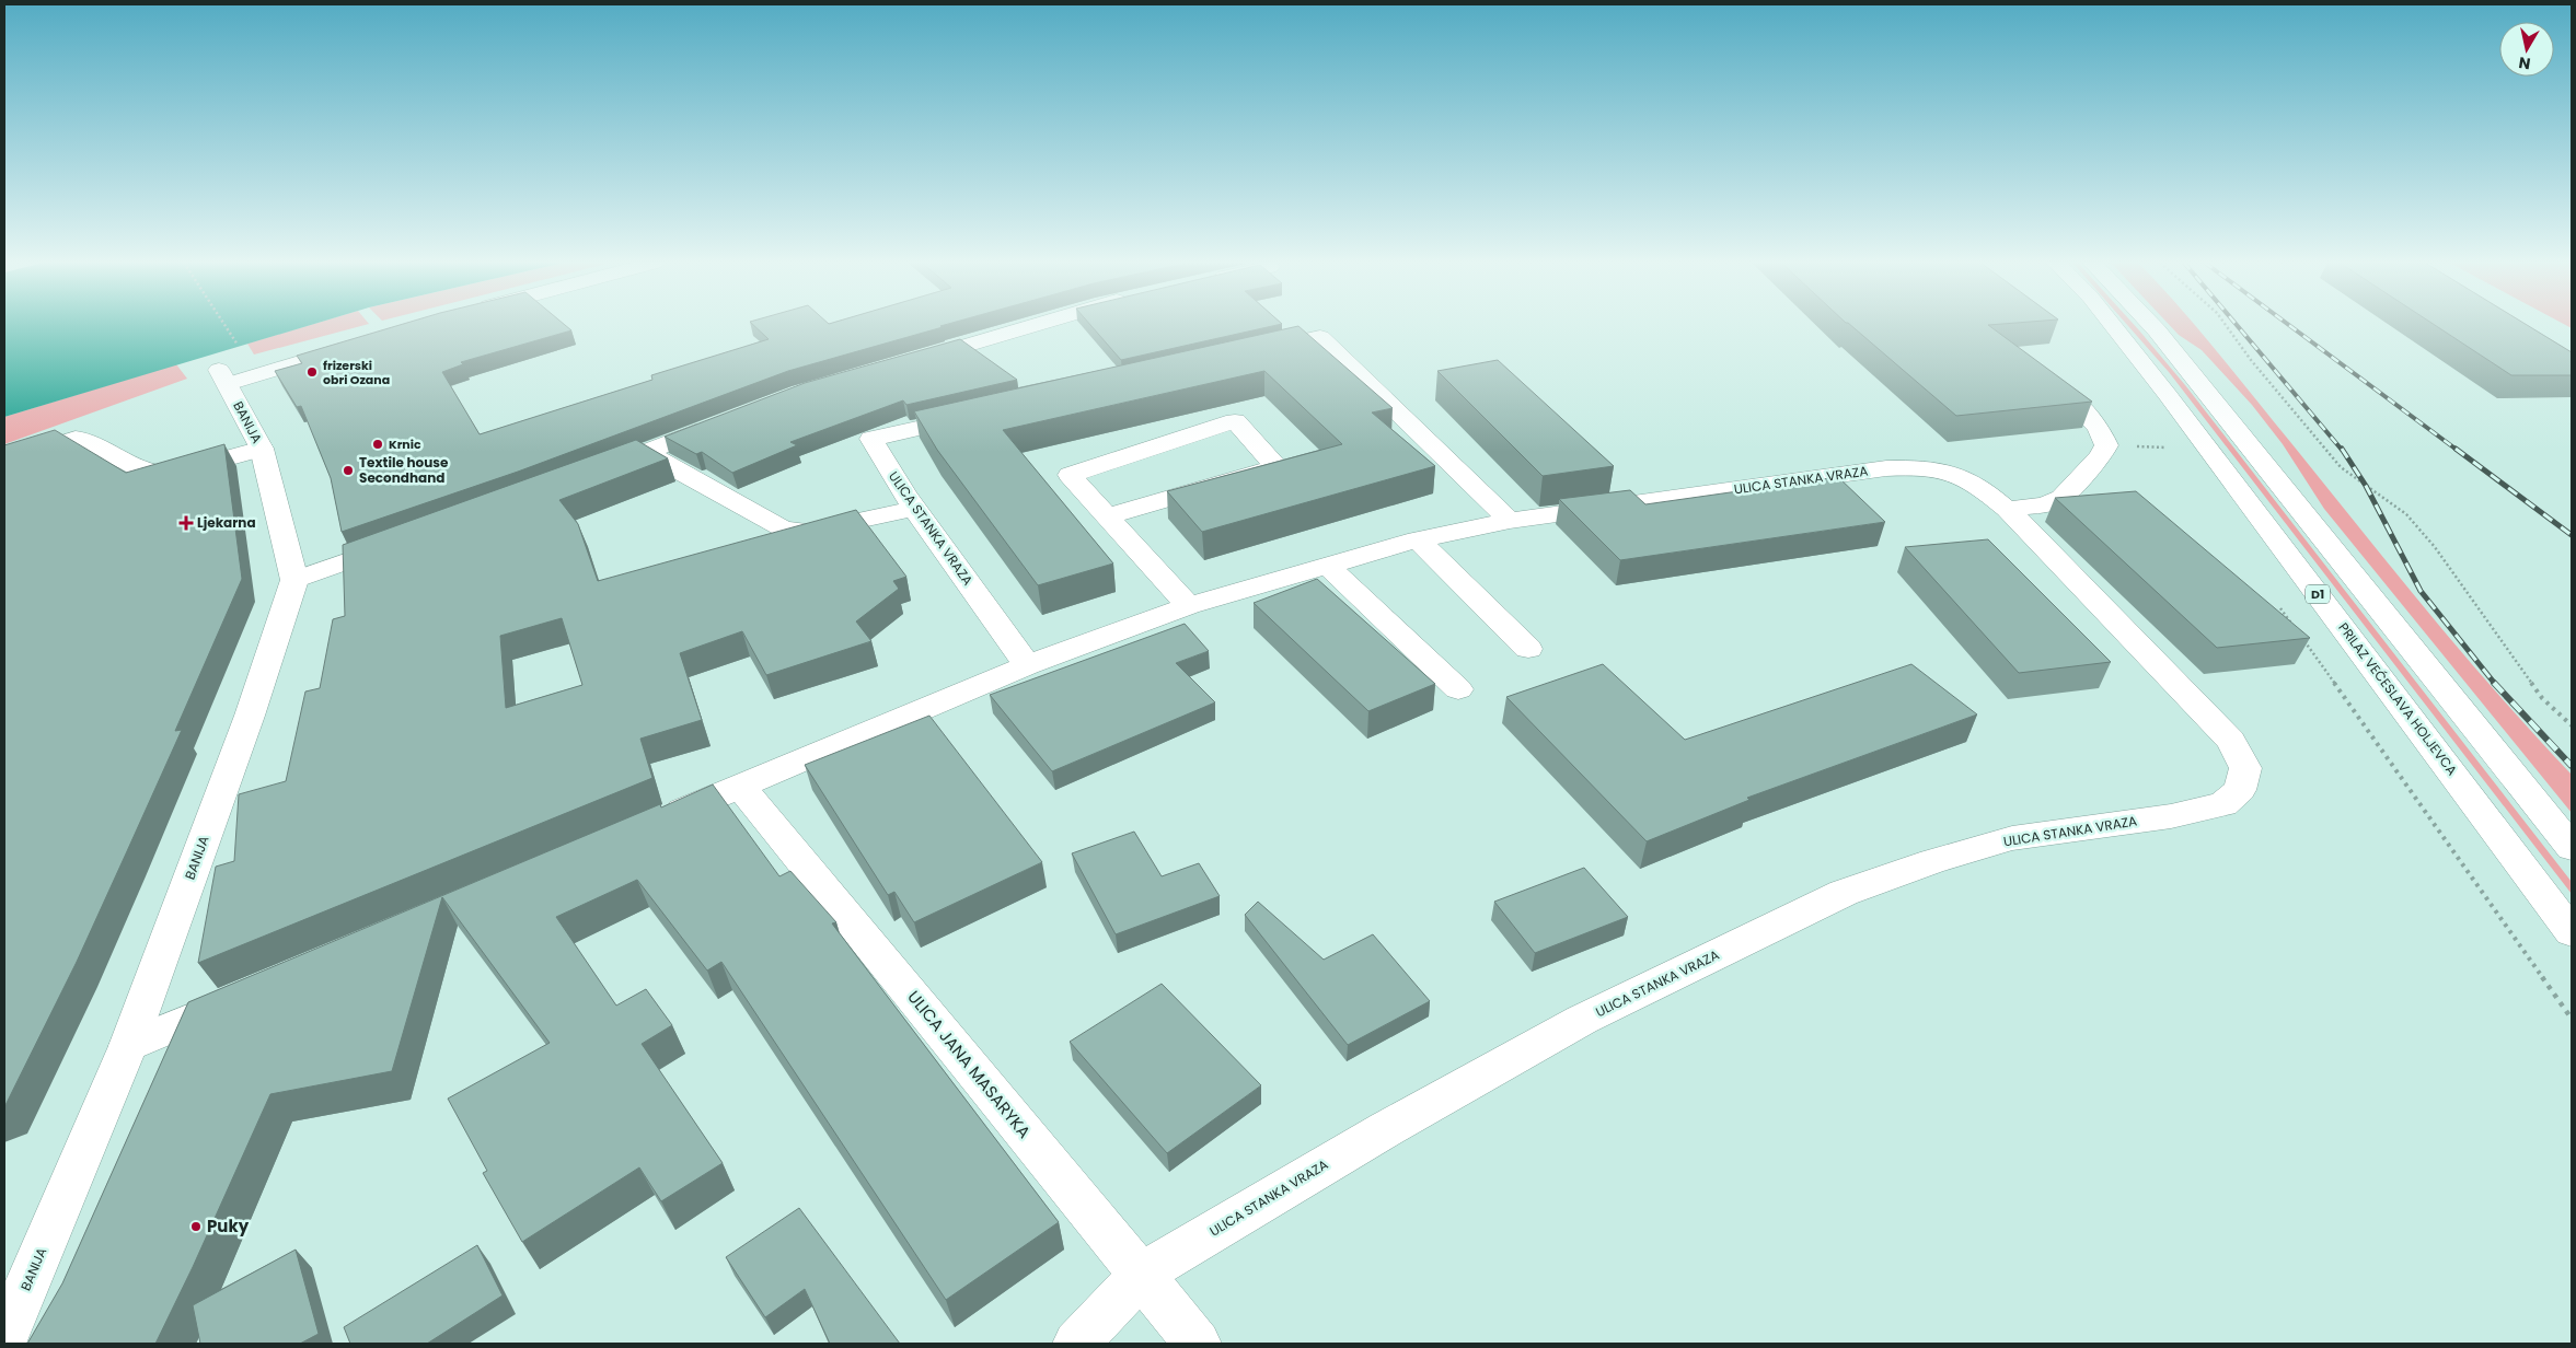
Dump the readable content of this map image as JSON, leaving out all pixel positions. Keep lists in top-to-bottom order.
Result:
{
  "streets": {
    "main road": [
      "BANIJA",
      "ULICA STANKA VRAZA",
      "D1",
      "PRILAZ VEĆESLAVA HOLJEVCA",
      "ULICA JANA MASARYKA"
    ]
  },
  "crossings": [
    ["ULICA STANKA VRAZA", "ULICA JANA MASARYKA"]
  ],
  "places": {
    "other": [
      "frizerski obri Ozana",
      "Krnic",
      "Textile house Secondhand",
      "Puky"
    ],
    "health": ["Ljekarna"]
  },
  "north": "bottom"
}
